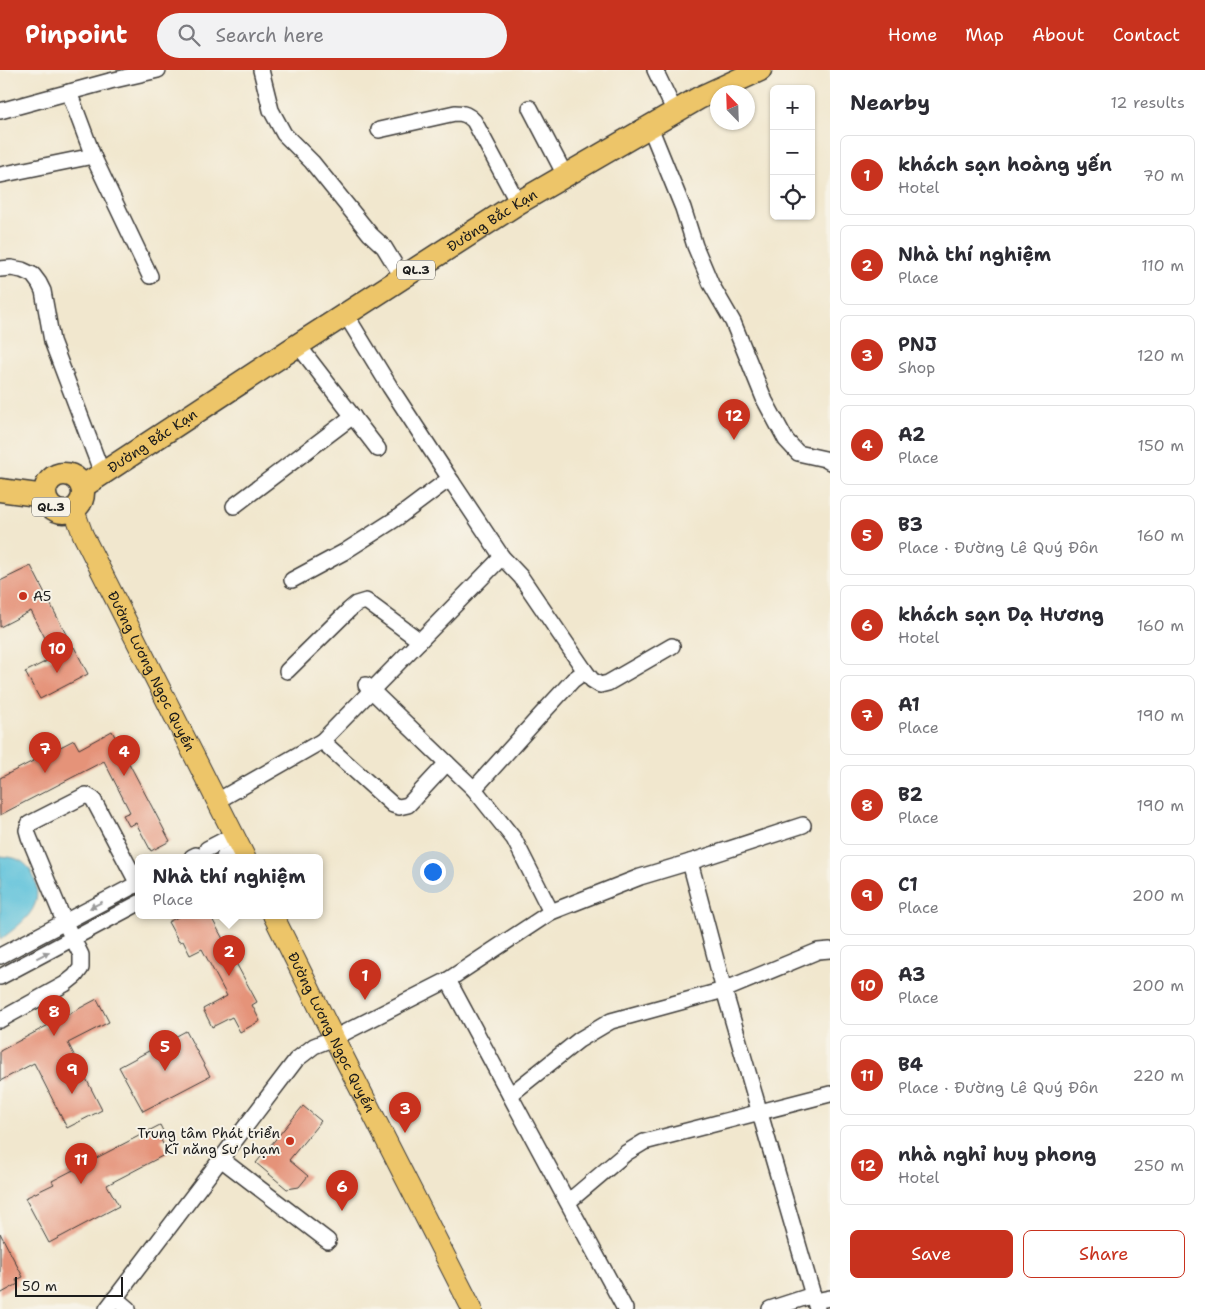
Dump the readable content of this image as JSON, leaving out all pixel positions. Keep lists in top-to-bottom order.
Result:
{
  "streets": {
    "highway": ["Đường Bắc Kạn", "QL.3"],
    "main road": ["Đường Lương Ngọc Quyến"]
  },
  "crossings": [
    ["Đường Bắc Kạn", "QL.3"],
    ["Đường Bắc Kạn", "Đường Lương Ngọc Quyến"],
    ["QL.3", "Đường Lương Ngọc Quyến"]
  ],
  "places": ["A5", "Trung tâm Phát triển Kĩ năng Sư phạm"],
  "scale_bar": "50 m",
  "north": "top left",
  "page": {
    "header": "Pinpoint",
    "search": "Search here",
    "nav": [
      "Home",
      "Map",
      "About",
      "Contact"
    ],
    "heading": ["Nearby", "12 results"],
    "map_buttons": ["+", "−"],
    "list": [
      {
        "mark": "1",
        "name": "khách sạn hoàng yến",
        "note": "Hotel",
        "value": "70 m"
      },
      {
        "mark": "2",
        "name": "Nhà thí nghiệm",
        "note": "Place",
        "value": "110 m"
      },
      {
        "mark": "3",
        "name": "PNJ",
        "note": "Shop",
        "value": "120 m"
      },
      {
        "mark": "4",
        "name": "A2",
        "note": "Place",
        "value": "150 m"
      },
      {
        "mark": "5",
        "name": "B3",
        "note": "Place · Đường Lê Quý Đôn",
        "value": "160 m"
      },
      {
        "mark": "6",
        "name": "khách sạn Dạ Hương",
        "note": "Hotel",
        "value": "160 m"
      },
      {
        "mark": "7",
        "name": "A1",
        "note": "Place",
        "value": "190 m"
      },
      {
        "mark": "8",
        "name": "B2",
        "note": "Place",
        "value": "190 m"
      },
      {
        "mark": "9",
        "name": "C1",
        "note": "Place",
        "value": "200 m"
      },
      {
        "mark": "10",
        "name": "A3",
        "note": "Place",
        "value": "200 m"
      },
      {
        "mark": "11",
        "name": "B4",
        "note": "Place · Đường Lê Quý Đôn",
        "value": "220 m"
      },
      {
        "mark": "12",
        "name": "nhà nghỉ huy phong",
        "note": "Hotel",
        "value": "250 m"
      }
    ],
    "pins": [
      "12",
      "10",
      "7",
      "4",
      "2",
      "1",
      "8",
      "5",
      "9",
      "3",
      "11",
      "6"
    ],
    "popup": ["Nhà thí nghiệm", "Place"],
    "buttons": ["Save", "Share"],
    "scale": "50 m"
  }
}
